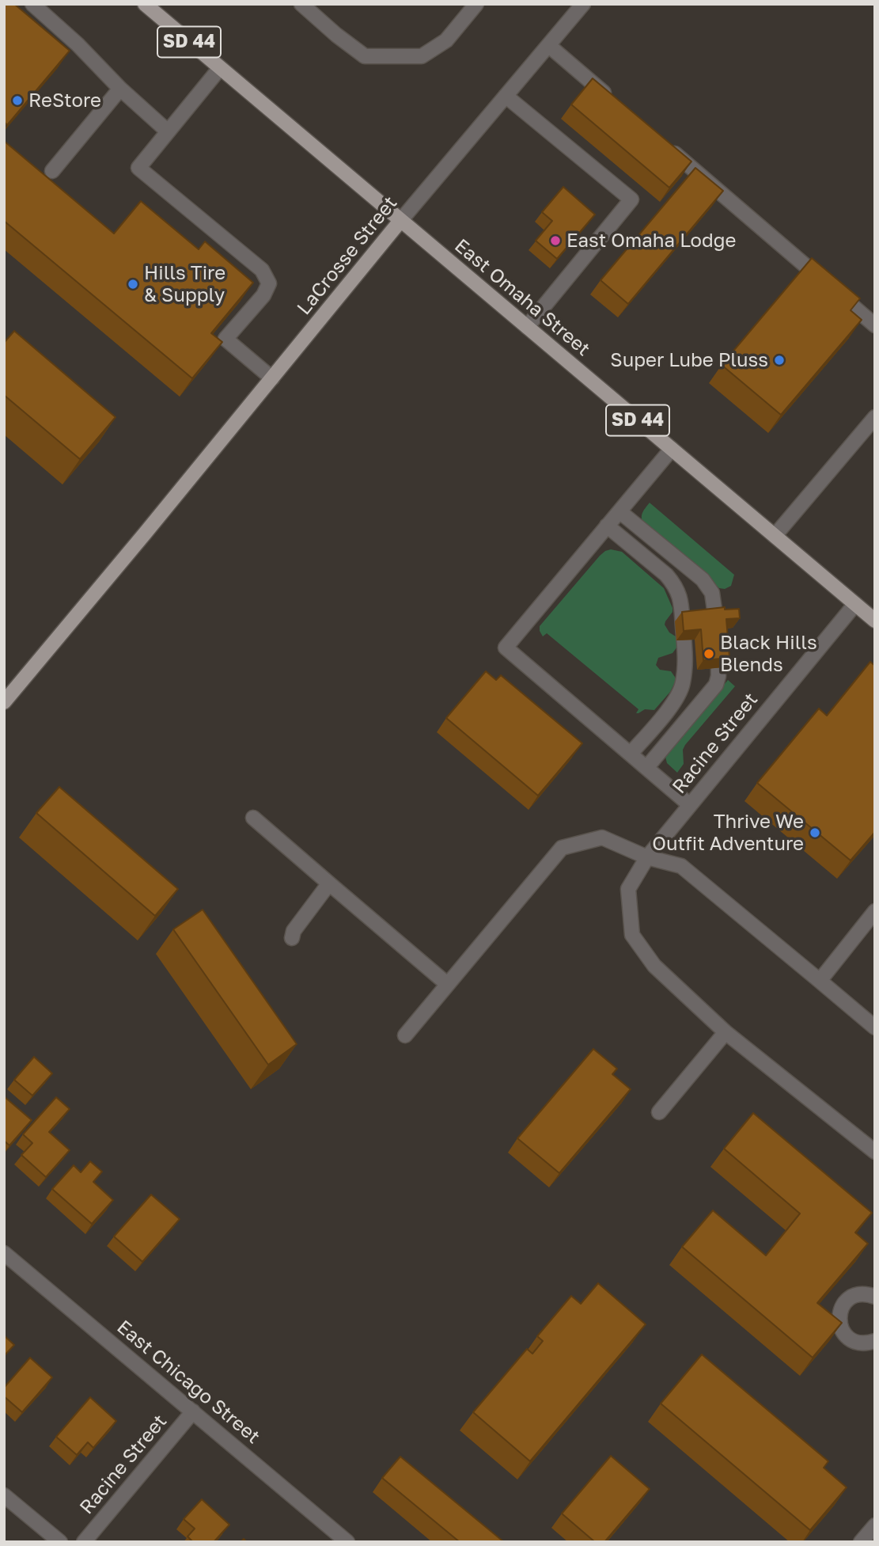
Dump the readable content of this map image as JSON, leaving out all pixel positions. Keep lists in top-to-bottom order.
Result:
{
  "streets": {
    "main road": ["SD 44", "LaCrosse Street", "East Omaha Street"],
    "street": ["Racine Street", "East Chicago Street"]
  },
  "crossings": [
    ["LaCrosse Street", "East Omaha Street"],
    ["East Omaha Street", "Racine Street"],
    ["Racine Street", "East Chicago Street"]
  ],
  "places": [
    "ReStore",
    "East Omaha Lodge",
    "Hills Tire & Supply",
    "Super Lube Pluss",
    "Black Hills Blends",
    "Thrive We Outfit Adventure"
  ]
}
